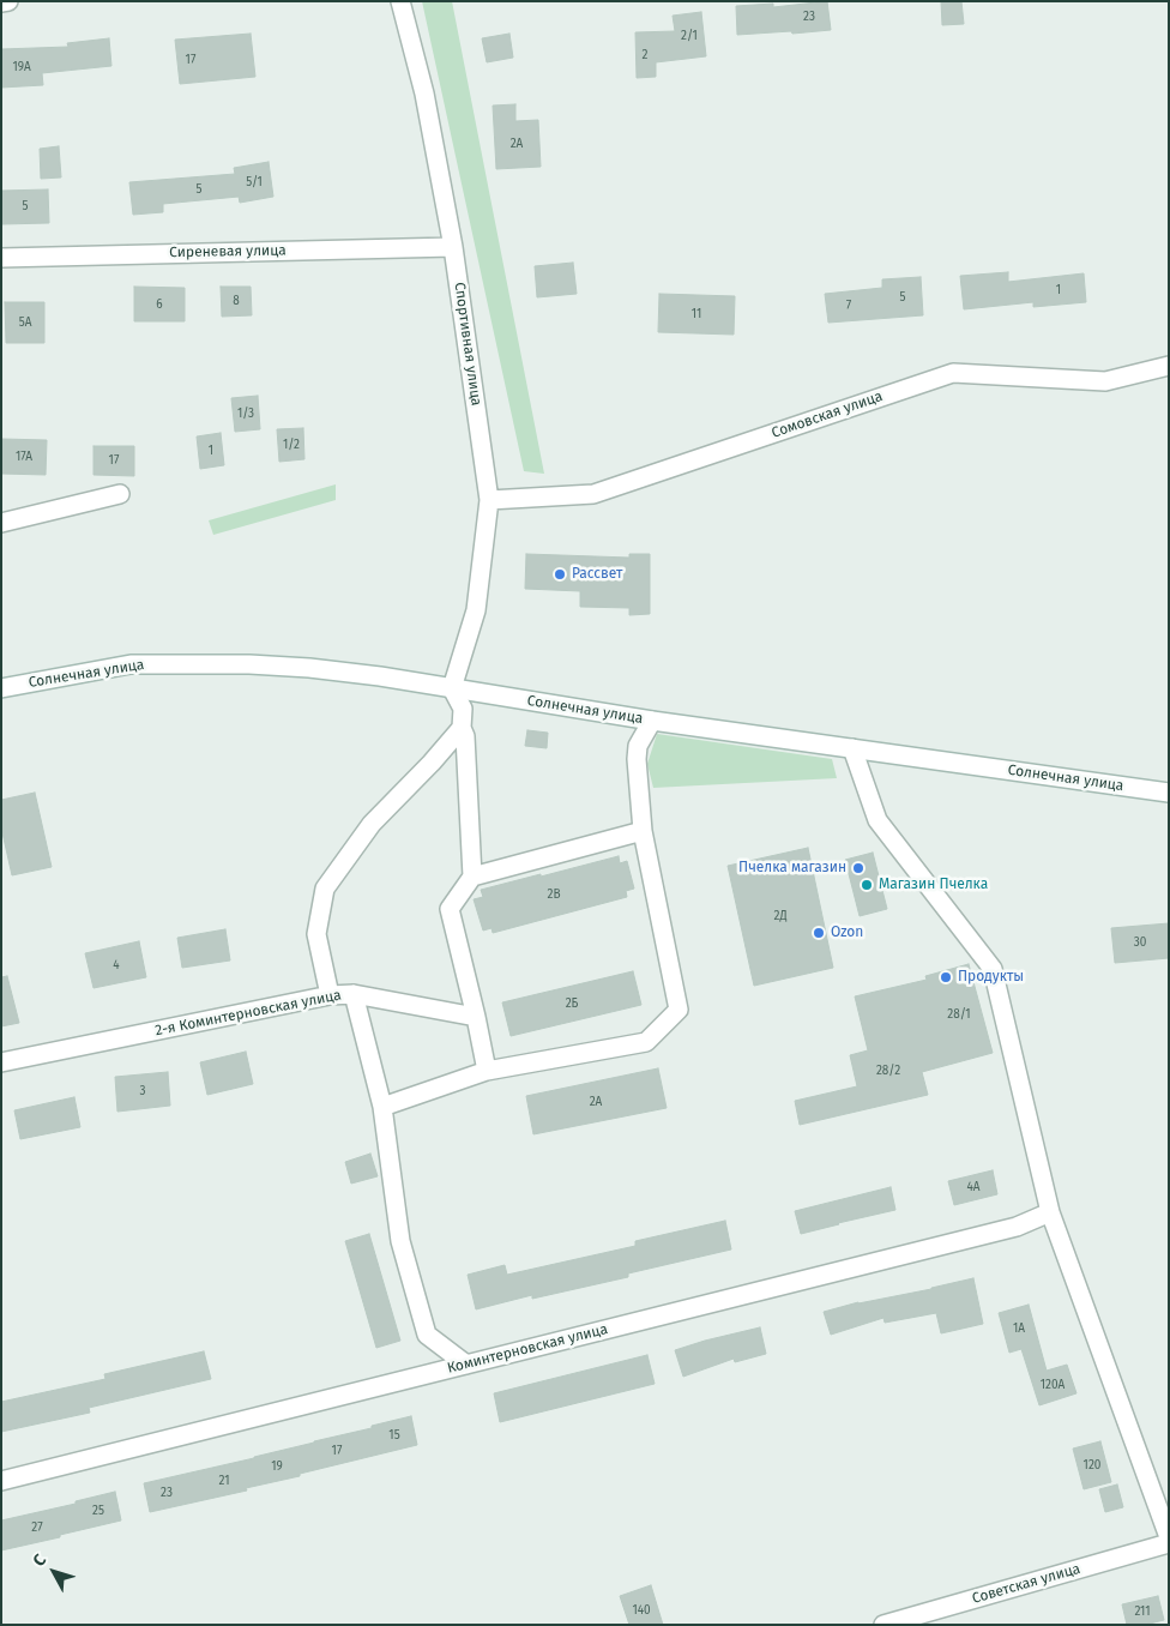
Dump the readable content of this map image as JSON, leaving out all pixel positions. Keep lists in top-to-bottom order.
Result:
{
  "streets": {
    "street": [
      "Сиреневая улица",
      "Спортивная улица",
      "Сомовская улица",
      "Солнечная улица",
      "2-я Коминтерновская улица",
      "Коминтерновская улица",
      "Советская улица"
    ]
  },
  "crossings": [
    ["Сиреневая улица", "Спортивная улица"],
    ["Спортивная улица", "Сомовская улица"],
    ["Спортивная улица", "Солнечная улица"]
  ],
  "places": [
    "Рассвет",
    "Пчелка магазин",
    "Магазин Пчелка",
    "Ozon",
    "Продукты"
  ],
  "house_numbers": [
    "23",
    "2/1",
    "2",
    "17",
    "19А",
    "2А",
    "5/1",
    "5",
    "5",
    "1",
    "5",
    "8",
    "6",
    "7",
    "11",
    "5А",
    "1/3",
    "1/2",
    "1",
    "17А",
    "17",
    "2В",
    "2Д",
    "30",
    "4",
    "2Б",
    "28/1",
    "28/2",
    "3",
    "2А",
    "4А",
    "1А",
    "120А",
    "15",
    "17",
    "120",
    "19",
    "21",
    "23",
    "25",
    "27",
    "140",
    "211"
  ],
  "north": "top left"
}
